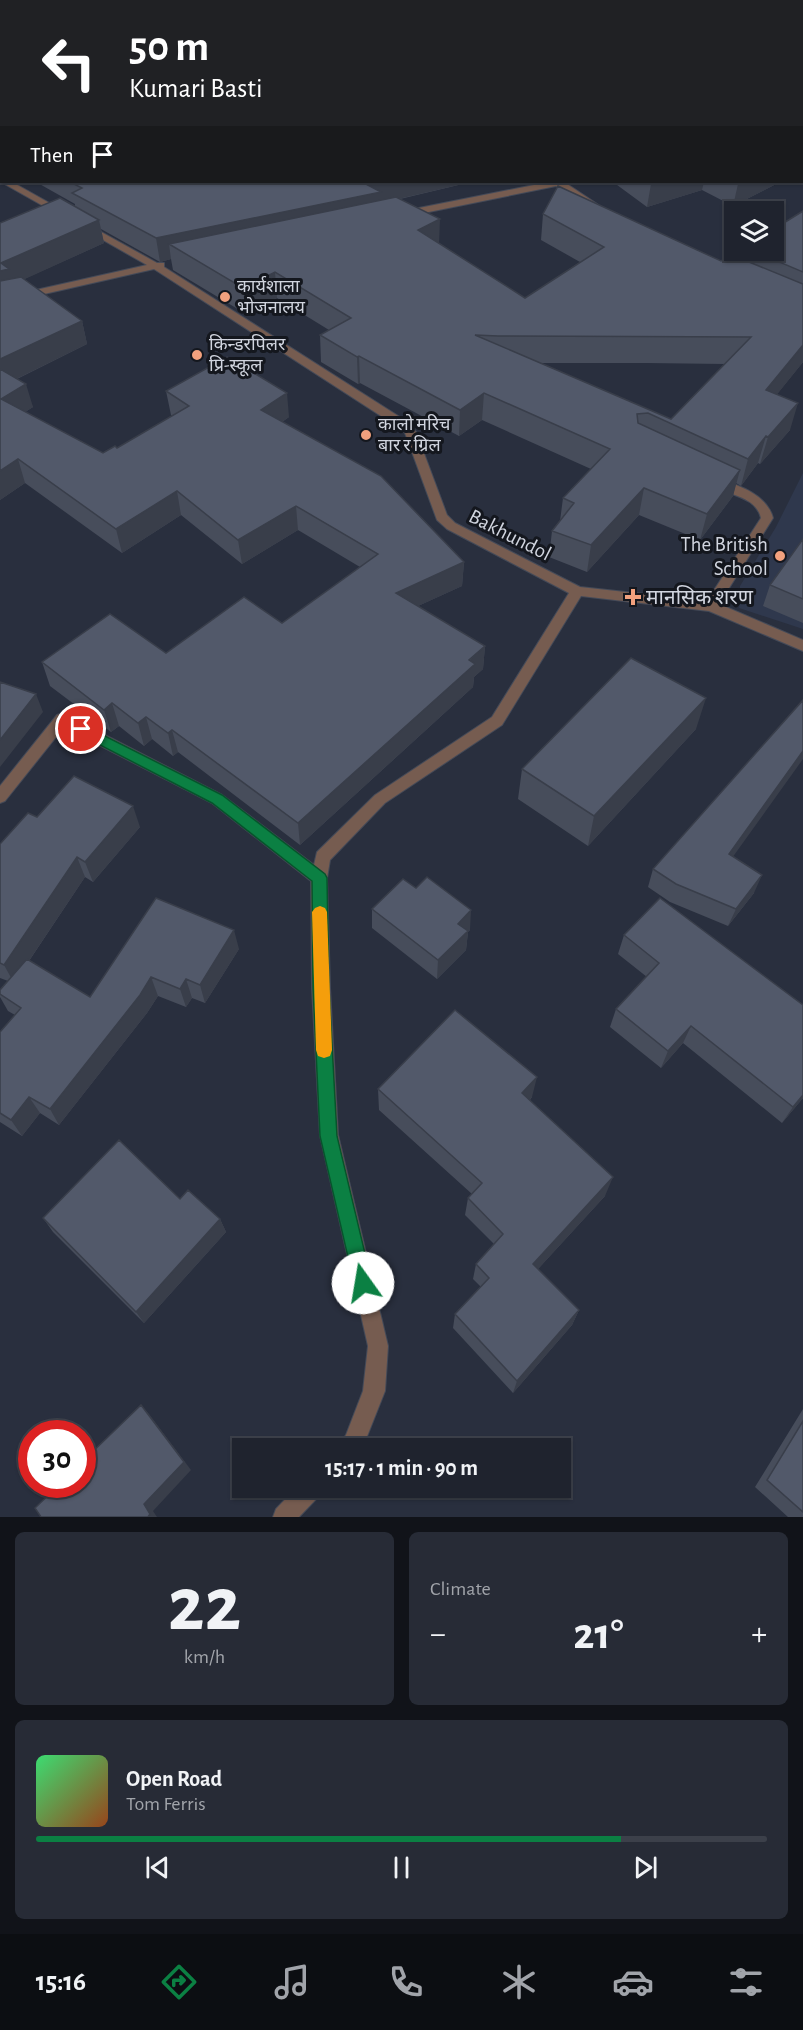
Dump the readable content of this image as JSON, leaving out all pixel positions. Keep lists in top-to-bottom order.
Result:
{
  "streets": {
    "street": ["Bakhundol"]
  },
  "places": {
    "other": [
      "कार्यशाला भोजनालय",
      "किन्डरपिलर प्रि-स्कूल",
      "कालो मरिच बार र ग्रिल",
      "The British School"
    ],
    "health": ["मानसिक शरण"]
  },
  "page": {
    "turn": ["50 m", "Kumari Basti"],
    "then": "Then",
    "limit": "30",
    "trip": "15:17 · 1 min · 90 m",
    "tile": [
      ["22", "km/h"],
      "Climate"
    ],
    "heat": ["−", "21°", "+"],
    "song": ["Open Road", "Tom Ferris"],
    "tabs": "15:16"
  }
}
